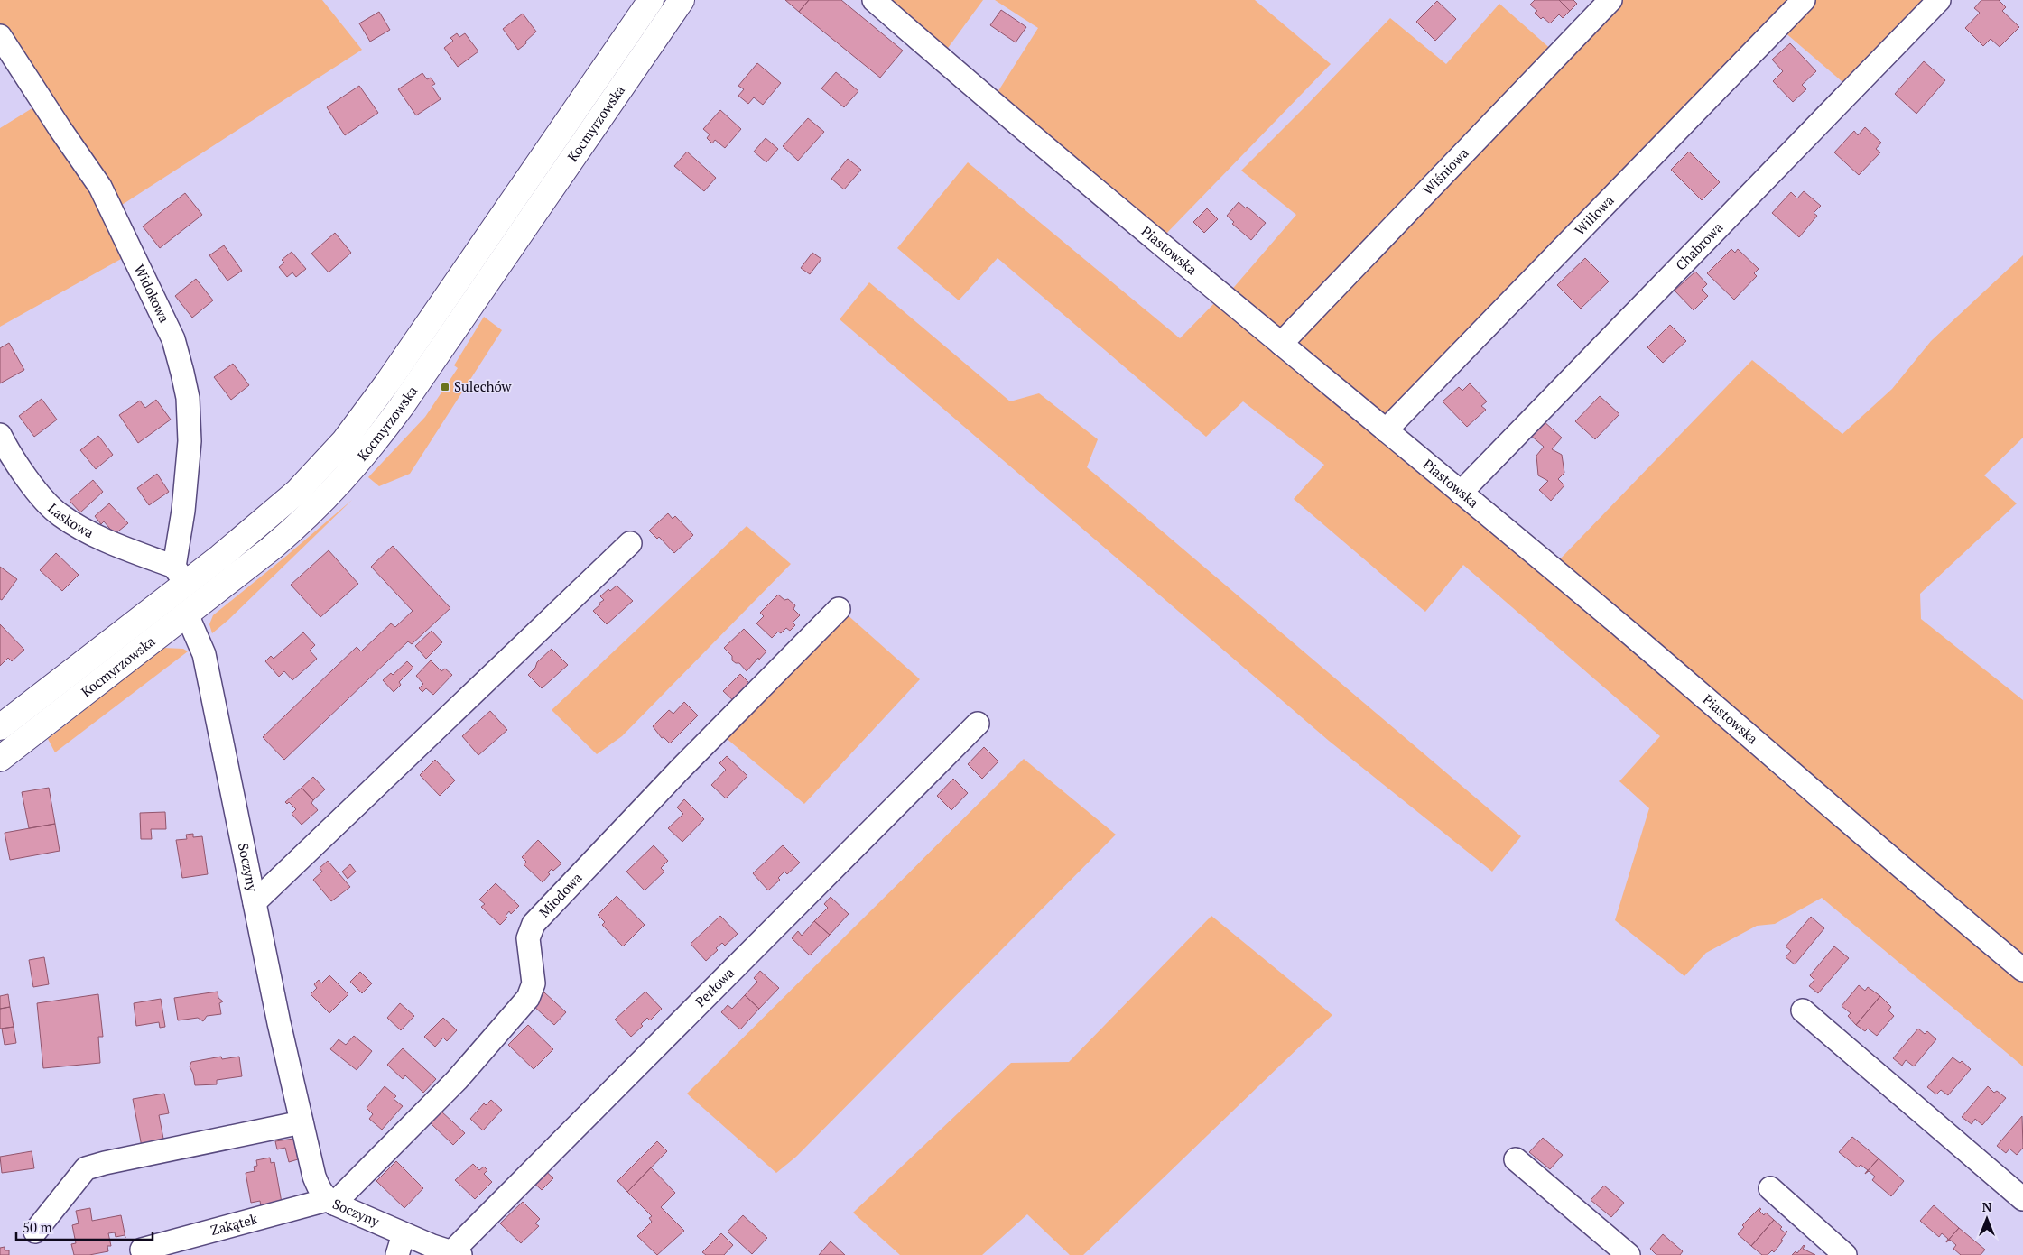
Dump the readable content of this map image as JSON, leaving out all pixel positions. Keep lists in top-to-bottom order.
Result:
{
  "streets": {
    "main road": ["Kocmyrzowska"],
    "street": [
      "Wiśniowa",
      "Willowa",
      "Chabrowa",
      "Piastowska",
      "Widokowa",
      "Laskowa",
      "Soczyny",
      "Miodowa",
      "Perłowa",
      "Zakątek"
    ]
  },
  "crossings": [
    ["Kocmyrzowska", "Widokowa"],
    ["Kocmyrzowska", "Laskowa"],
    ["Kocmyrzowska", "Soczyny"],
    ["Wiśniowa", "Piastowska"],
    ["Willowa", "Piastowska"],
    ["Chabrowa", "Piastowska"],
    ["Widokowa", "Laskowa"],
    ["Soczyny", "Miodowa"],
    ["Soczyny", "Perłowa"],
    ["Soczyny", "Zakątek"],
    ["Miodowa", "Zakątek"]
  ],
  "places": {
    "transit": ["Sulechów"]
  },
  "scale_bar": "50 m",
  "north": "top"
}
